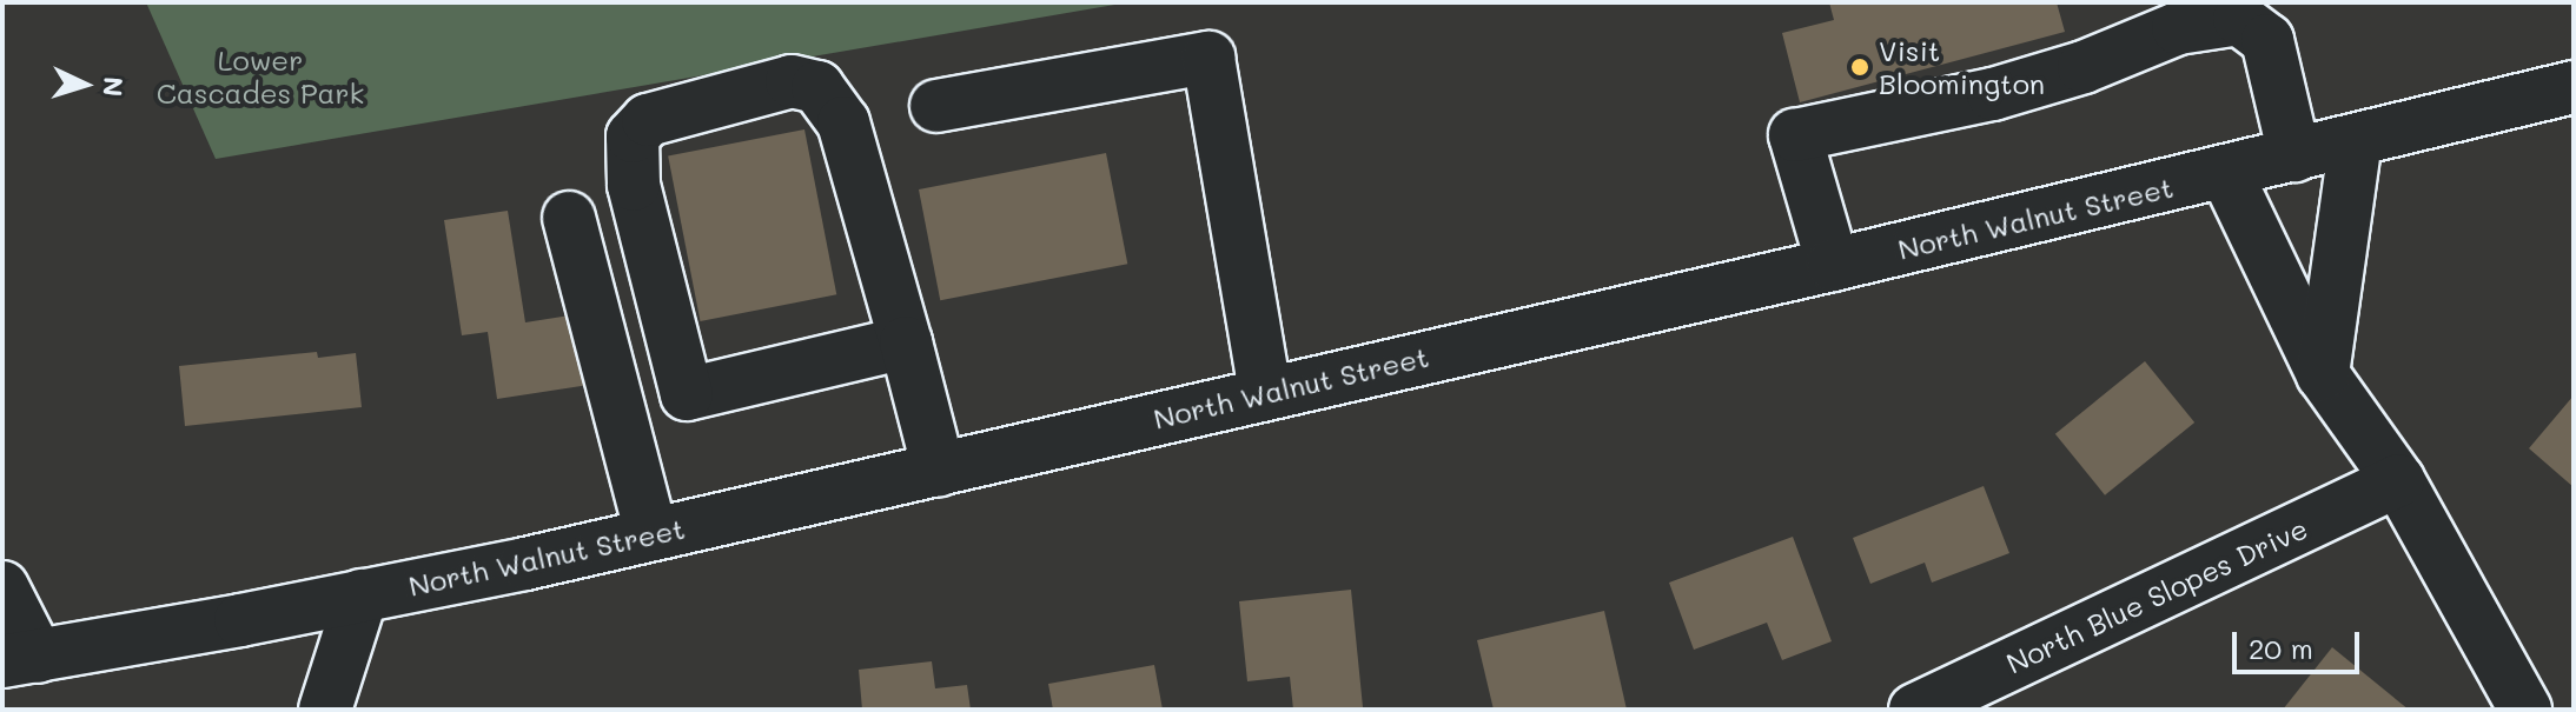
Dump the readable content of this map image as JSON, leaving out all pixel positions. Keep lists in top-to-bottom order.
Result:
{
  "streets": {
    "main road": ["North Walnut Street", "North Blue Slopes Drive"]
  },
  "parks": ["Lower Cascades Park"],
  "places": ["Visit Bloomington"],
  "scale_bar": "20 m",
  "north": "right"
}
